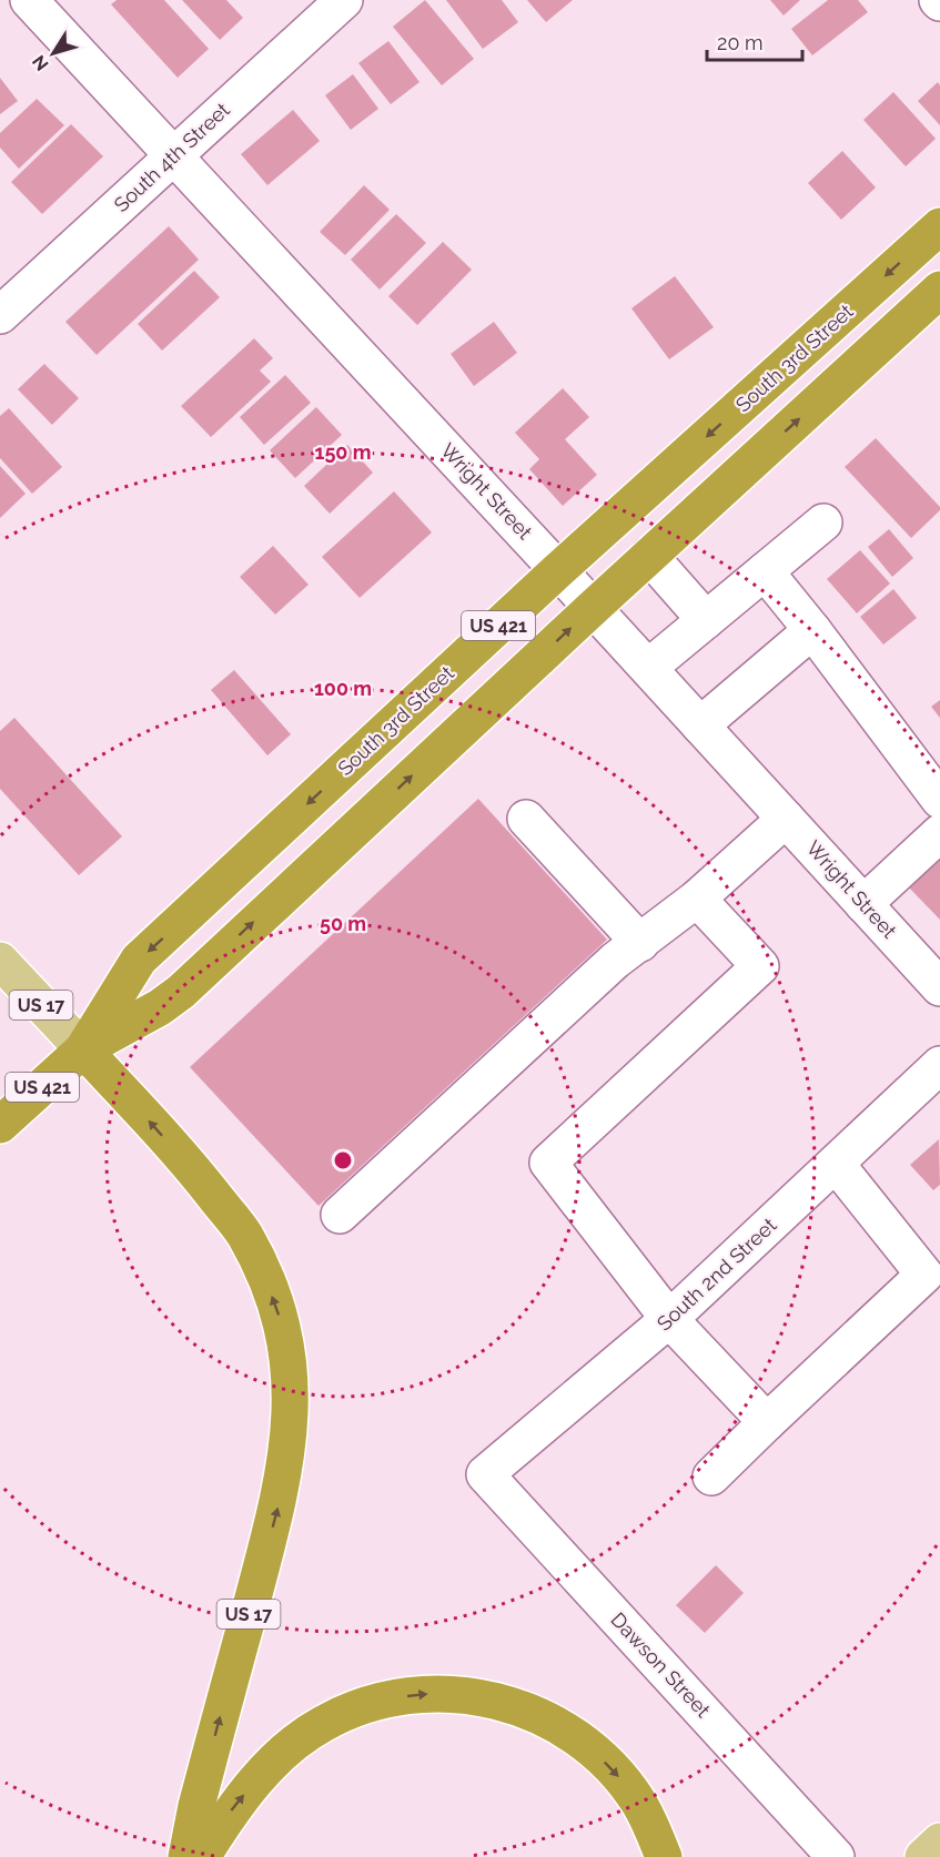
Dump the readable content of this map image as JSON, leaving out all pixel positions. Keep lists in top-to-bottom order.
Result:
{
  "streets": {
    "highway": ["South 3rd Street", "US 421", "US 17"],
    "street": [
      "South 4th Street",
      "Wright Street",
      "South 2nd Street",
      "Dawson Street"
    ]
  },
  "crossings": [
    ["South 4th Street", "Wright Street"],
    ["South 3rd Street", "Wright Street"],
    ["South 3rd Street", "US 17"],
    ["South 2nd Street", "Dawson Street"]
  ],
  "scale_bar": "20 m",
  "north": "bottom left",
  "rings": ["150 m", "100 m", "50 m"]
}
